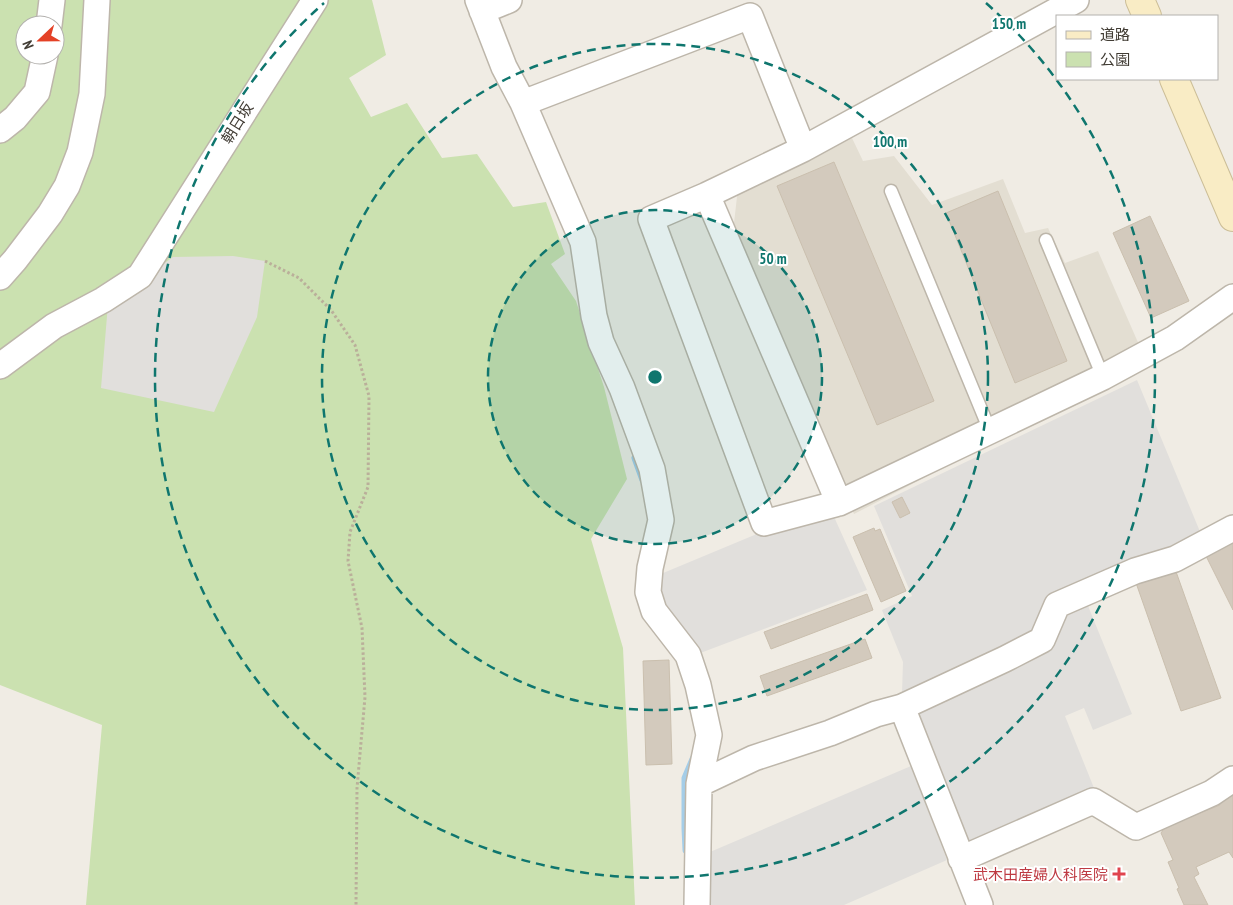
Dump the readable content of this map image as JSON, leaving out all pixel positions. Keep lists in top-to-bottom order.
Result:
{
  "streets": {
    "street": ["朝日坂"]
  },
  "places": {
    "health": ["武木田産婦人科医院"]
  },
  "legend": ["道路", "公園"],
  "north": "left",
  "rings": ["150 m", "100 m", "50 m"]
}
